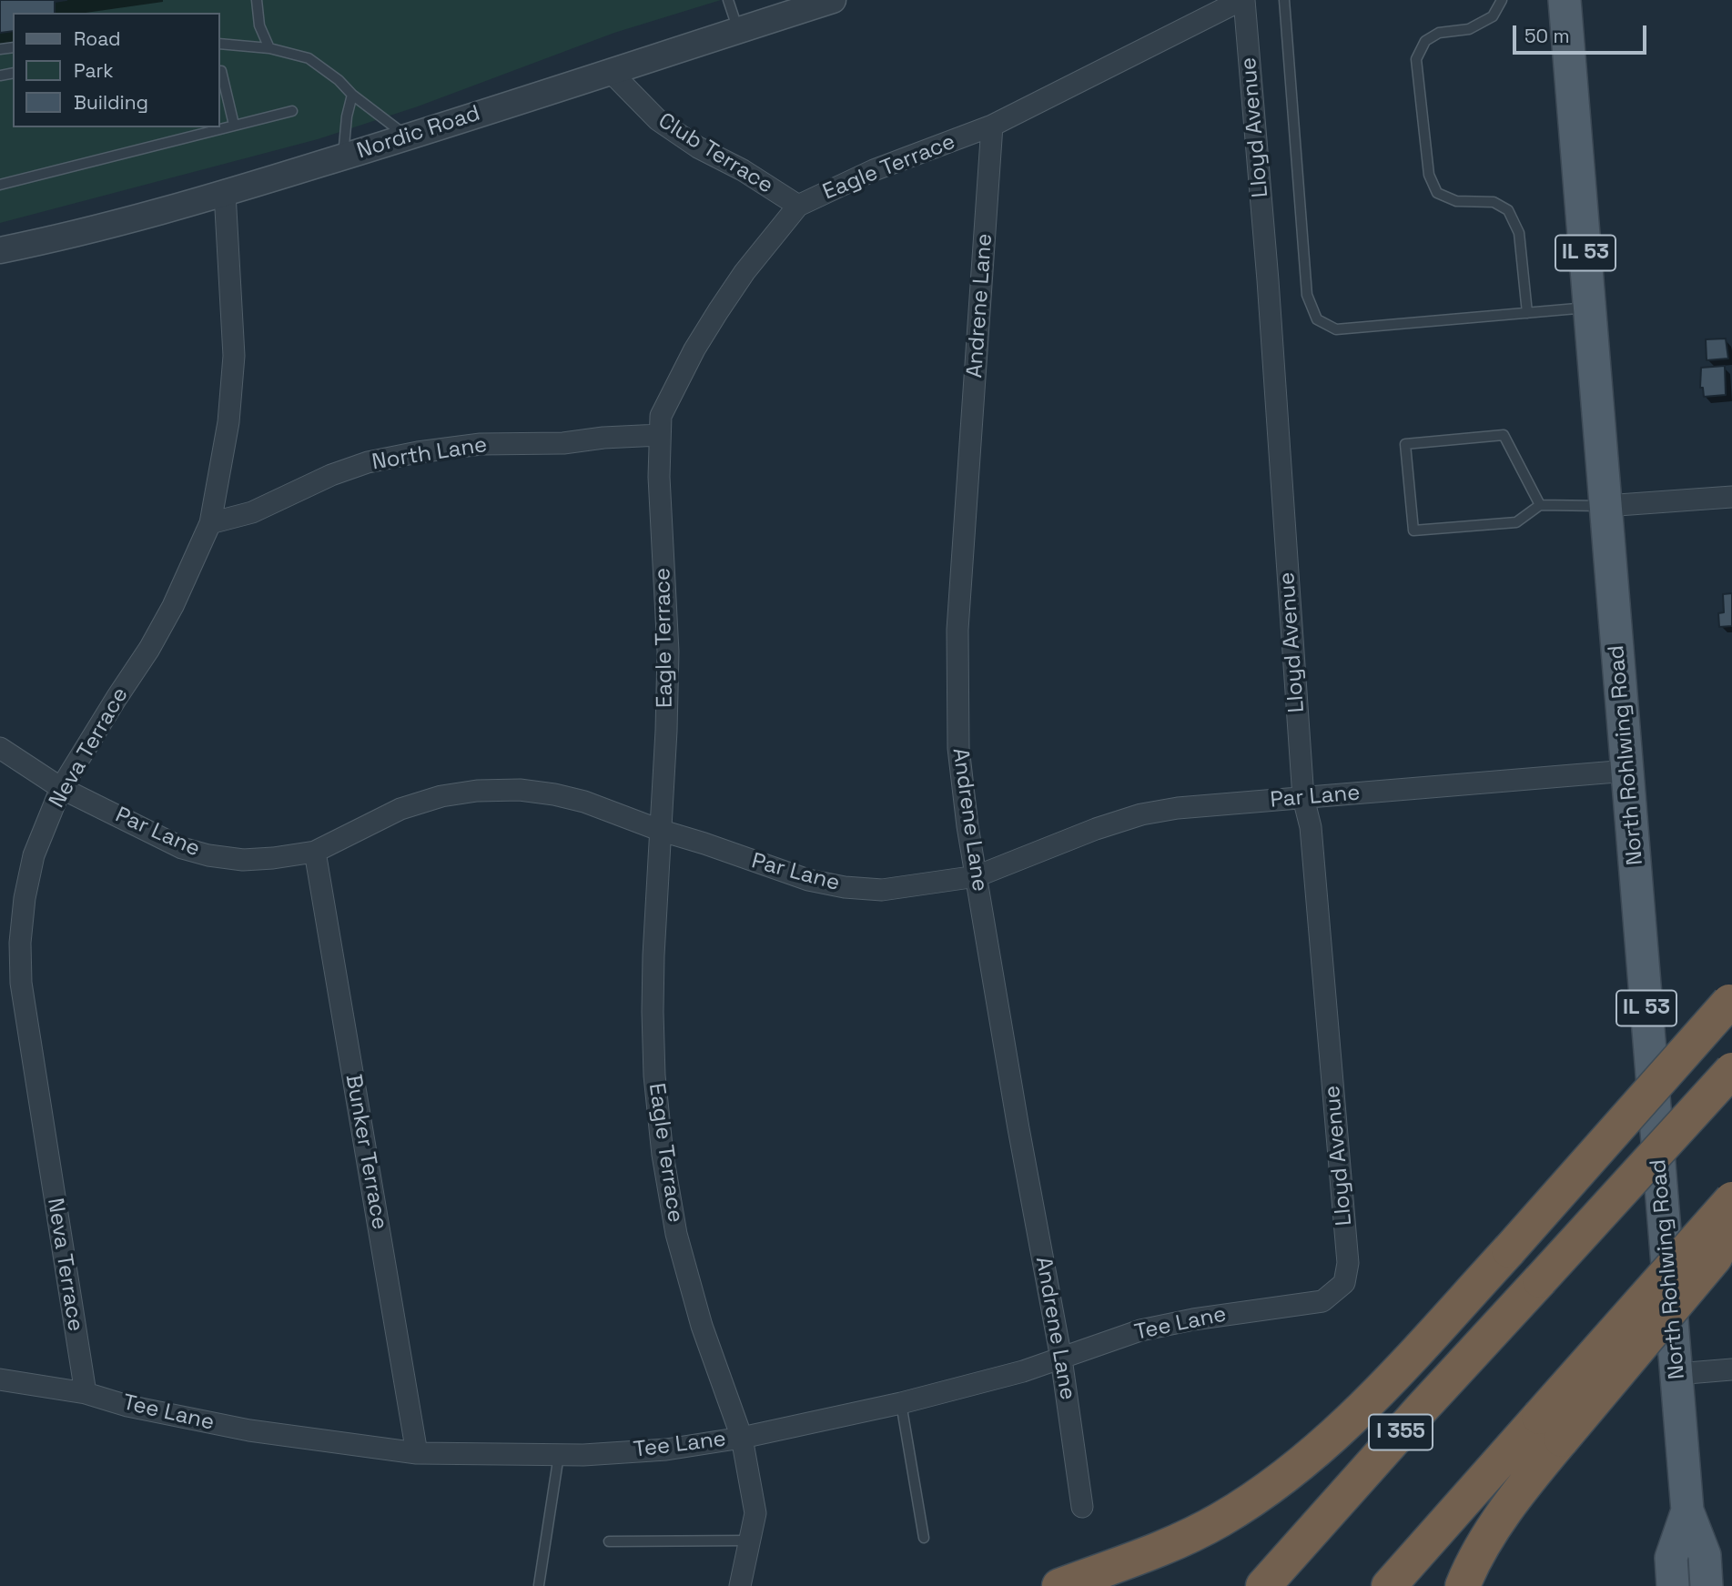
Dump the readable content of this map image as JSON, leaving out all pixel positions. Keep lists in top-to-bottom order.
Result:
{
  "streets": {
    "highway": ["I 355"],
    "main road": ["IL 53", "North Rohlwing Road"],
    "street": [
      "Lloyd Avenue",
      "Nordic Road",
      "Club Terrace",
      "Eagle Terrace",
      "Andrene Lane",
      "North Lane",
      "Neva Terrace",
      "Par Lane",
      "Bunker Terrace",
      "Tee Lane"
    ]
  },
  "crossings": [
    ["Lloyd Avenue", "Eagle Terrace"],
    ["Lloyd Avenue", "Par Lane"],
    ["Lloyd Avenue", "Tee Lane"],
    ["Nordic Road", "Club Terrace"],
    ["Nordic Road", "Neva Terrace"],
    ["Club Terrace", "Eagle Terrace"],
    ["Eagle Terrace", "Andrene Lane"],
    ["Eagle Terrace", "North Lane"],
    ["Eagle Terrace", "Par Lane"],
    ["Eagle Terrace", "Tee Lane"],
    ["Andrene Lane", "Par Lane"],
    ["Andrene Lane", "Tee Lane"],
    ["North Lane", "Neva Terrace"],
    ["Neva Terrace", "Par Lane"],
    ["Neva Terrace", "Tee Lane"],
    ["North Rohlwing Road", "Par Lane"],
    ["Par Lane", "Bunker Terrace"],
    ["Bunker Terrace", "Tee Lane"]
  ],
  "legend": ["Road", "Park", "Building"],
  "scale_bar": "50 m"
}
